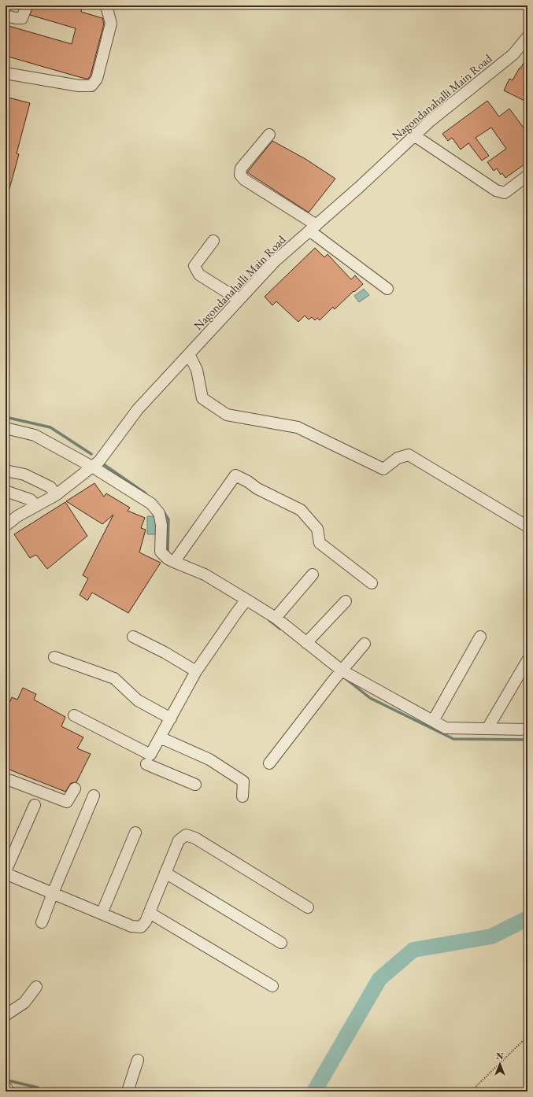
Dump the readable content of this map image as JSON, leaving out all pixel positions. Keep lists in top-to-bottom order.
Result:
{
  "streets": {
    "street": ["Nagondanahalli Main Road"]
  },
  "north": "top"
}
